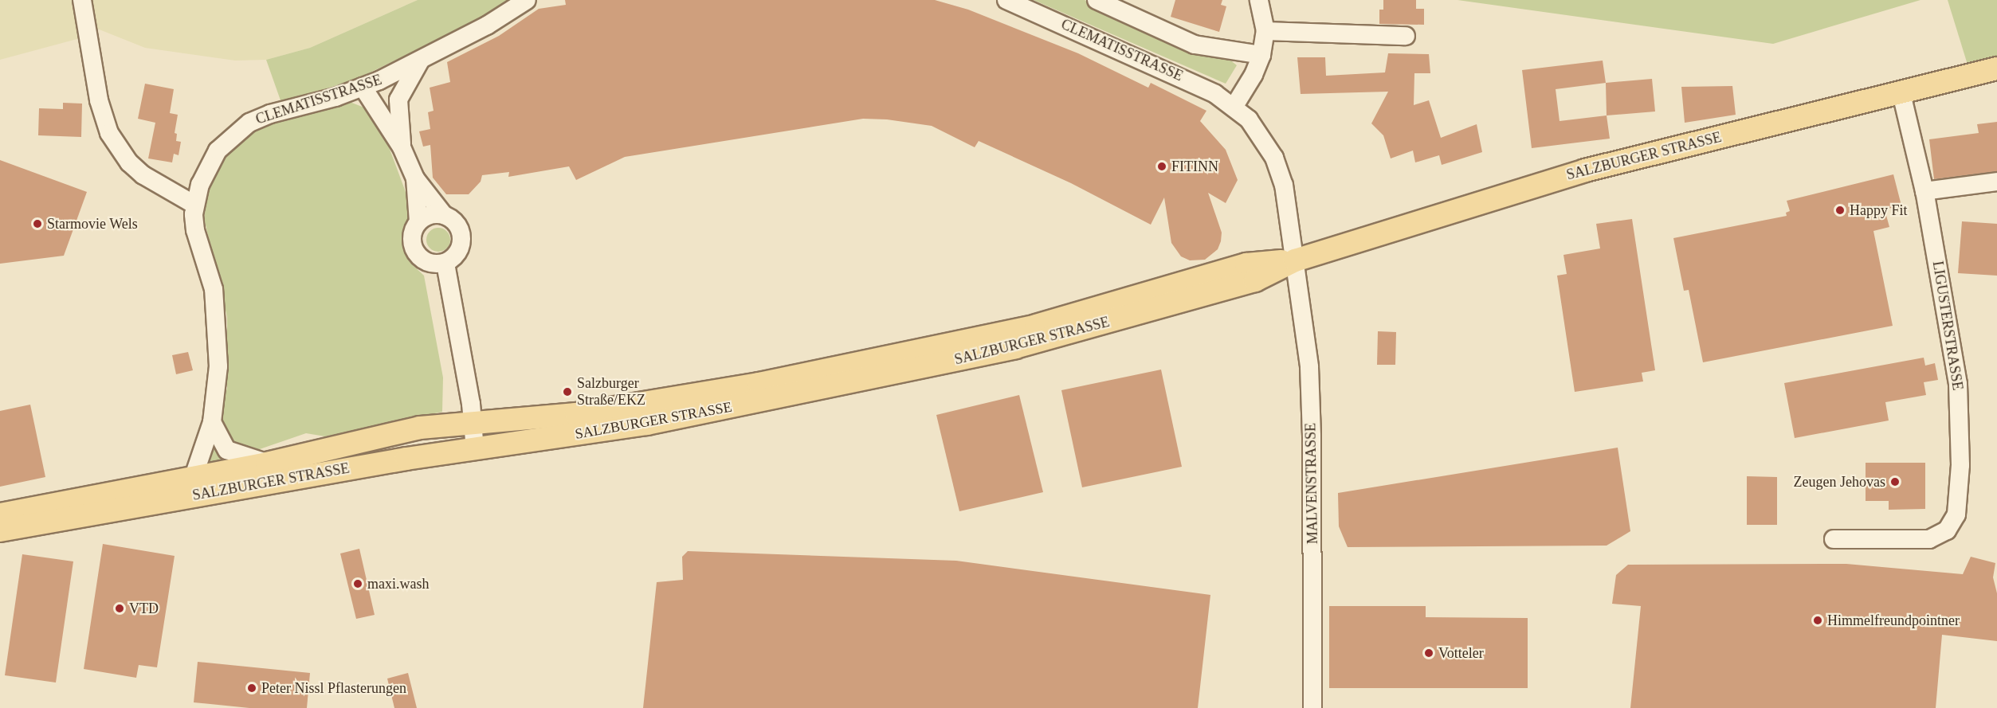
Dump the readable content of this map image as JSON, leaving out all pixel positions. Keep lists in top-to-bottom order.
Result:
{
  "streets": {
    "main road": ["SALZBURGER STRASSE"],
    "street": ["CLEMATISSTRASSE", "LIGUSTERSTRASSE", "MALVENSTRASSE"]
  },
  "crossings": [
    ["CLEMATISSTRASSE", "SALZBURGER STRASSE"],
    ["CLEMATISSTRASSE", "MALVENSTRASSE"],
    ["SALZBURGER STRASSE", "LIGUSTERSTRASSE"],
    ["SALZBURGER STRASSE", "MALVENSTRASSE"]
  ],
  "places": [
    "FITINN",
    "Happy Fit",
    "Starmovie Wels",
    "Salzburger Straße/EKZ",
    "Zeugen Jehovas",
    "maxi.wash",
    "VTD",
    "Himmelfreundpointner",
    "Votteler",
    "Peter Nissl Pflasterungen"
  ]
}
